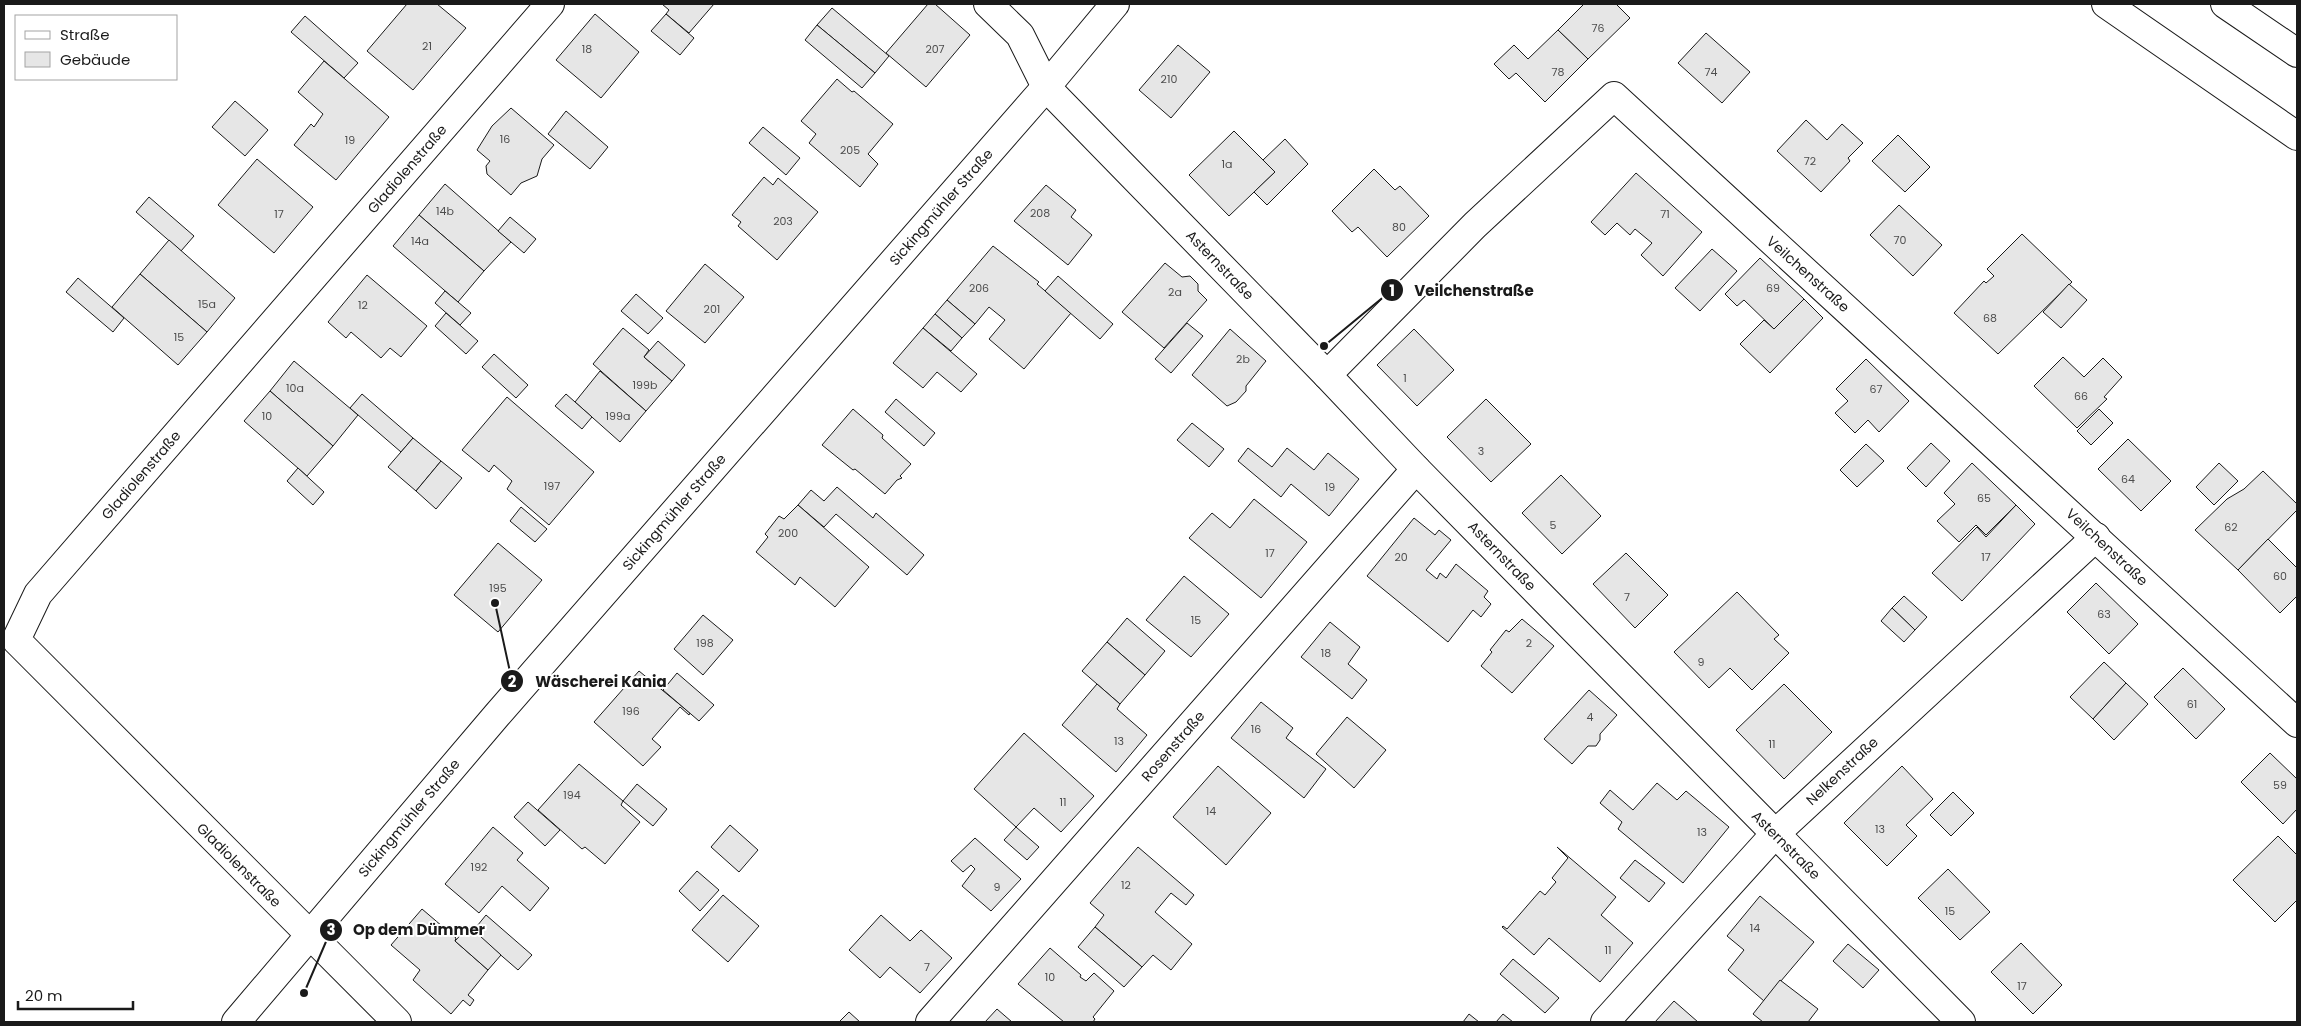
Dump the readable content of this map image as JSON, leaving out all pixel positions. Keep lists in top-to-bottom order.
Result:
{
  "streets": {
    "main road": [
      "Gladiolenstraße",
      "Sickingmühler Straße",
      "Asternstraße",
      "Veilchenstraße",
      "Rosenstraße",
      "Nelkenstraße"
    ]
  },
  "crossings": [
    ["Gladiolenstraße", "Sickingmühler Straße"],
    ["Sickingmühler Straße", "Asternstraße"],
    ["Asternstraße", "Veilchenstraße"],
    ["Asternstraße", "Rosenstraße"],
    ["Asternstraße", "Nelkenstraße"],
    ["Veilchenstraße", "Nelkenstraße"]
  ],
  "places": ["Veilchenstraße", "Wäscherei Kania", "Op dem Dümmer"],
  "house_numbers": [
    "76",
    "21",
    "18",
    "207",
    "78",
    "74",
    "210",
    "16",
    "19",
    "205",
    "72",
    "1a",
    "14b",
    "208",
    "17",
    "71",
    "203",
    "80",
    "70",
    "14a",
    "206",
    "69",
    "2a",
    "15a",
    "12",
    "201",
    "68",
    "15",
    "2b",
    "1",
    "199b",
    "10a",
    "67",
    "66",
    "10",
    "199a",
    "3",
    "64",
    "197",
    "19",
    "65",
    "5",
    "62",
    "200",
    "17",
    "20",
    "17",
    "60",
    "195",
    "7",
    "63",
    "15",
    "198",
    "2",
    "18",
    "9",
    "61",
    "196",
    "4",
    "16",
    "13",
    "11",
    "59",
    "194",
    "11",
    "14",
    "13",
    "13",
    "192",
    "12",
    "9",
    "15",
    "14",
    "11",
    "7",
    "10",
    "17"
  ],
  "legend": ["Straße", "Gebäude"],
  "scale_bar": "20 m"
}
